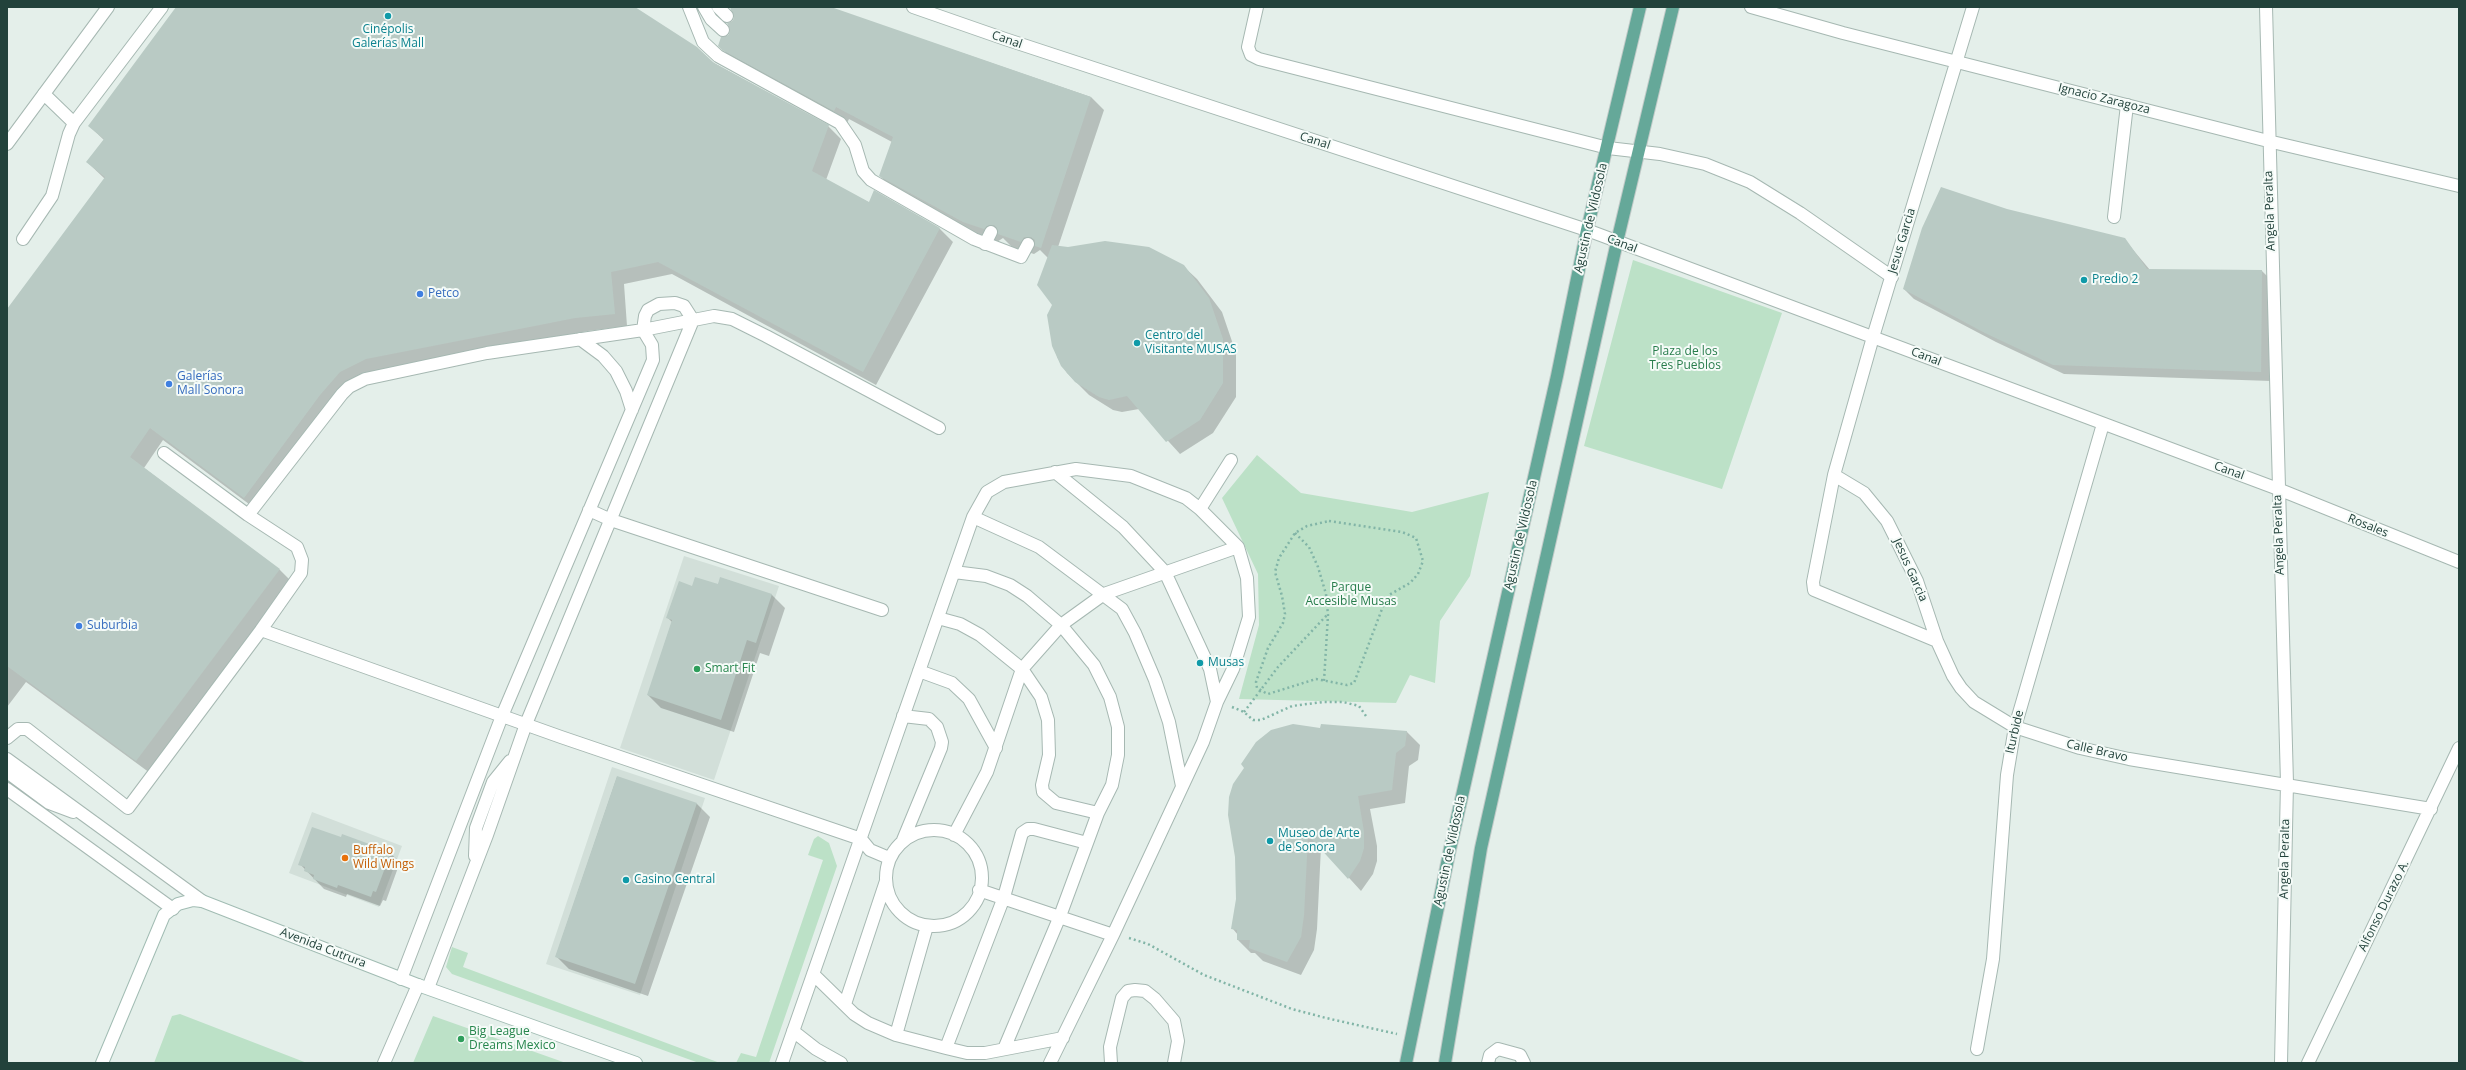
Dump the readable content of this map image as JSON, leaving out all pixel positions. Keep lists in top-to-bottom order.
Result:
{
  "streets": {
    "main road": ["Agustin de Vildosola"],
    "street": [
      "Canal",
      "Ignacio Zaragoza",
      "Angela Peralta",
      "Jesus Garcia",
      "Rosales",
      "Iturbide",
      "Calle Bravo",
      "Alfonso Durazo A.",
      "Avenida Cutrura"
    ]
  },
  "crossings": [
    ["Canal", "Angela Peralta"],
    ["Canal", "Agustin de Vildosola"],
    ["Canal", "Jesus Garcia"],
    ["Canal", "Rosales"],
    ["Canal", "Iturbide"],
    ["Ignacio Zaragoza", "Angela Peralta"],
    ["Ignacio Zaragoza", "Jesus Garcia"],
    ["Angela Peralta", "Rosales"],
    ["Angela Peralta", "Calle Bravo"],
    ["Jesus Garcia", "Calle Bravo"],
    ["Iturbide", "Calle Bravo"],
    ["Calle Bravo", "Alfonso Durazo A."]
  ],
  "parks": ["Plaza de los Tres Pueblos", "Parque Accesible Musas"],
  "places": [
    "Cinépolis Galerías Mall",
    "Predio 2",
    "Petco",
    "Centro del Visitante MUSAS",
    "Galerías Mall Sonora",
    "Suburbia",
    "Musas",
    "Smart Fit",
    "Museo de Arte de Sonora",
    "Buffalo Wild Wings",
    "Casino Central",
    "Big League Dreams Mexico"
  ]
}
